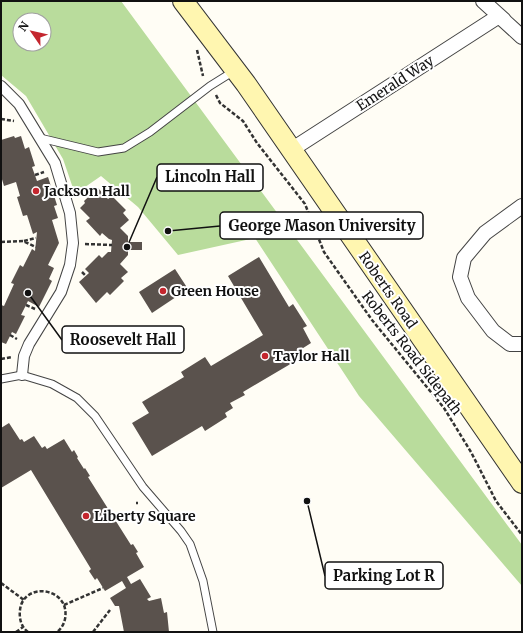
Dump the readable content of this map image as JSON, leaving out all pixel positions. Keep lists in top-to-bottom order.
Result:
{
  "streets": {
    "main road": ["Roberts Road"],
    "street": ["Emerald Way"],
    "path": ["Roberts Road Sidepath"]
  },
  "crossings": [
    ["Emerald Way", "Roberts Road"]
  ],
  "places": [
    "Jackson Hall",
    "George Mason University",
    "Lincoln Hall",
    "Green House",
    "Roosevelt Hall",
    "Taylor Hall",
    "Parking Lot R",
    "Liberty Square"
  ],
  "north": "top left"
}
